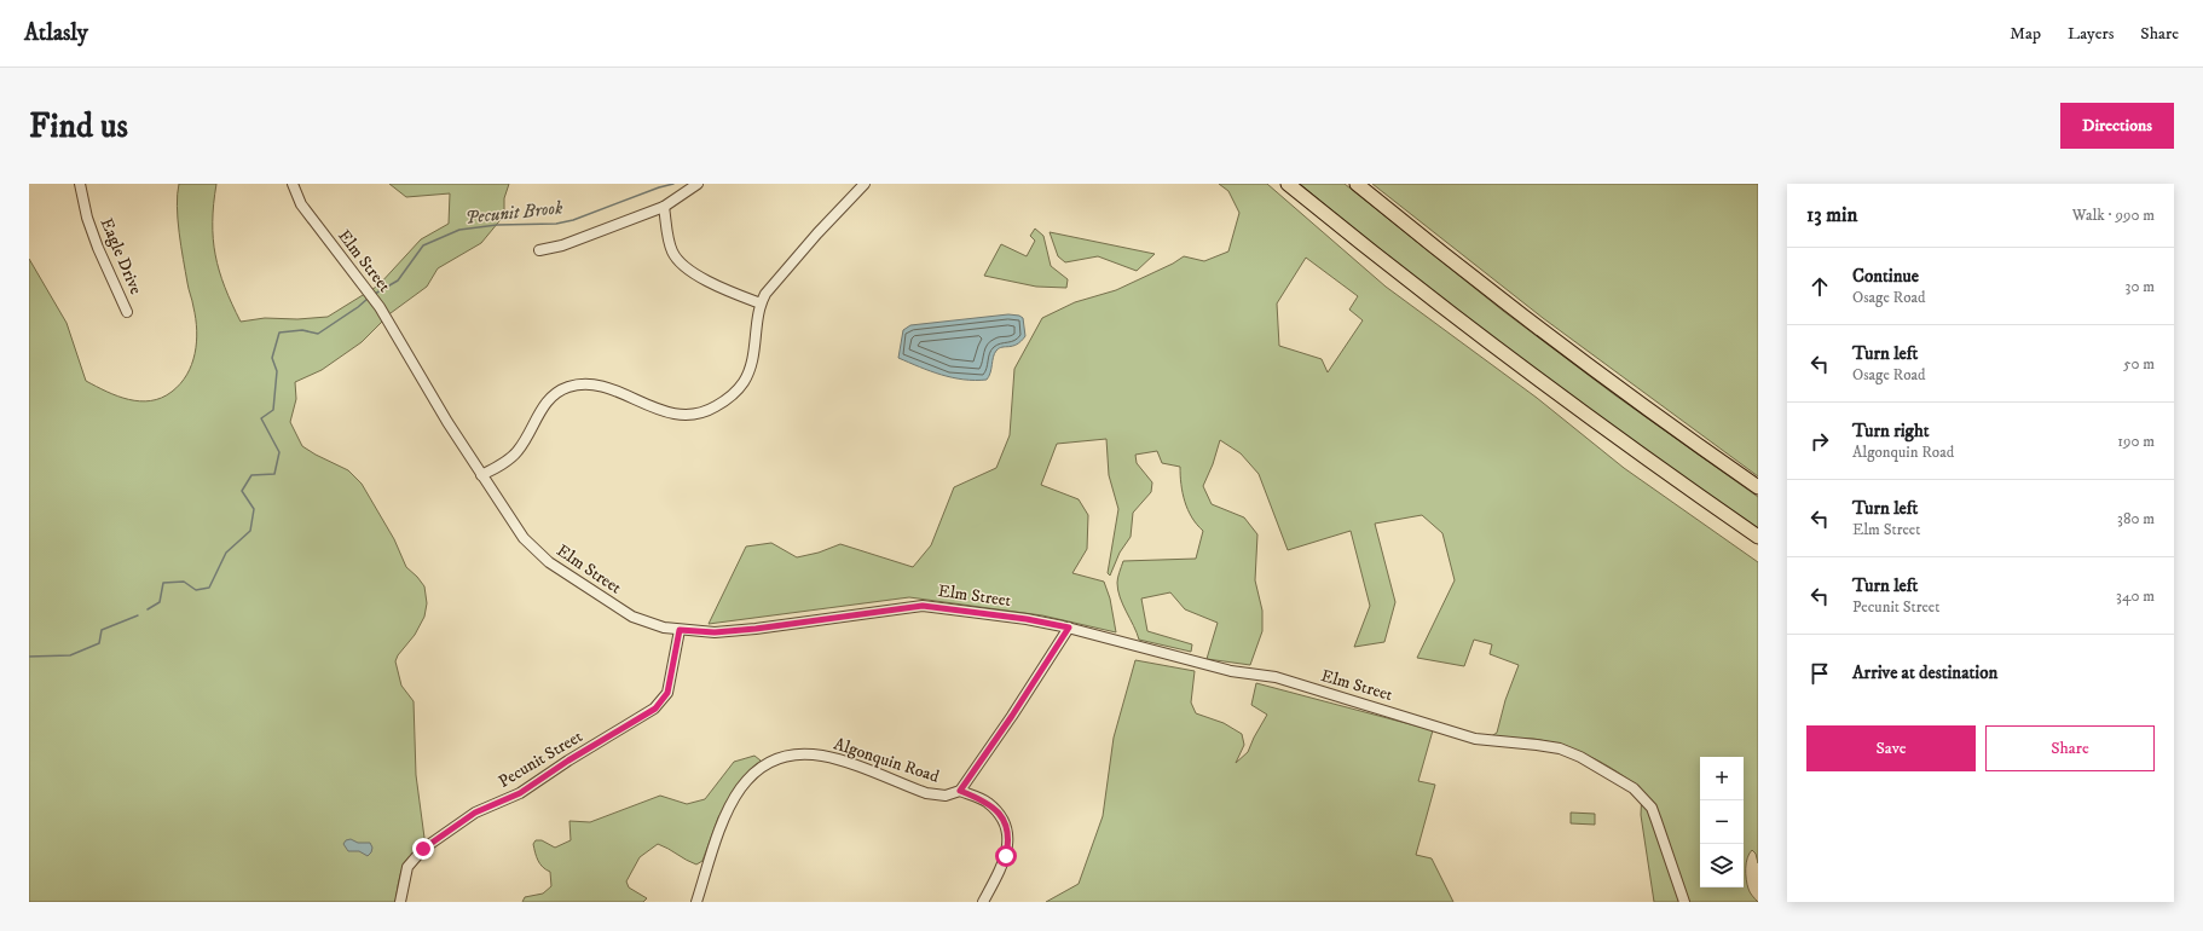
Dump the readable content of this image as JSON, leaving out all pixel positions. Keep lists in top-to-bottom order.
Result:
{
  "streets": {
    "street": [
      "Eagle Drive",
      "Elm Street",
      "Pecunit Street",
      "Algonquin Road"
    ]
  },
  "crossings": [
    ["Elm Street", "Pecunit Street"],
    ["Elm Street", "Algonquin Road"]
  ],
  "water": ["Pecunit Brook"],
  "page": {
    "header": "Atlasly",
    "nav": ["Map", "Layers", "Share"],
    "buttons": [
      "Directions",
      ["Save", "Share"]
    ],
    "title": "Find us",
    "heading": ["13 min", "Walk · 990 m"],
    "list": [
      ["Continue", "Osage Road", "30 m"],
      ["Turn left", "Osage Road", "50 m"],
      ["Turn right", "Algonquin Road", "190 m"],
      ["Turn left", "Elm Street", "380 m"],
      ["Turn left", "Pecunit Street", "340 m"],
      "Arrive at destination"
    ],
    "map_buttons": ["+", "−"]
  }
}
